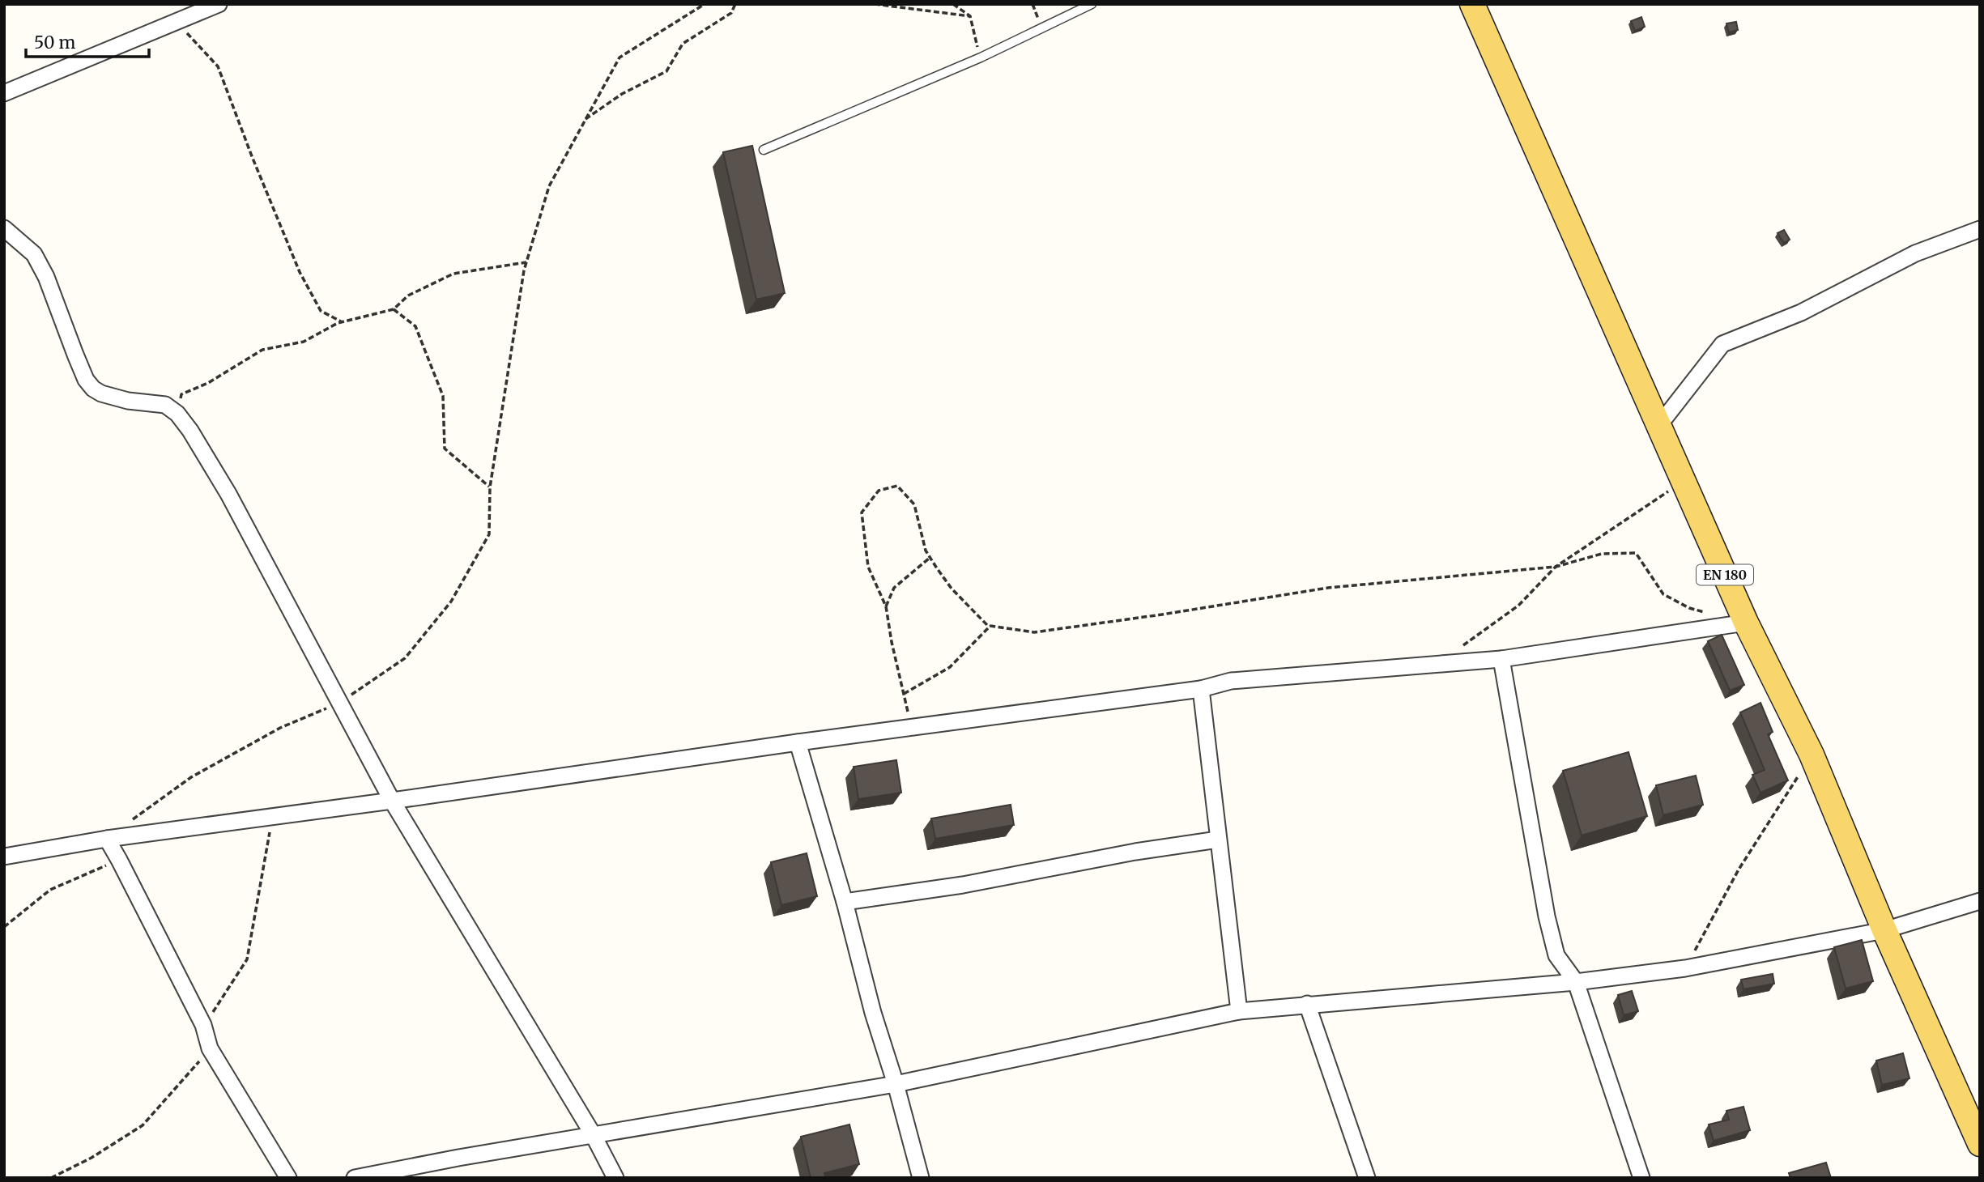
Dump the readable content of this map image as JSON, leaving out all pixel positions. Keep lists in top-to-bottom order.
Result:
{
  "streets": {
    "main road": ["EN 180"]
  },
  "scale_bar": "50 m"
}
